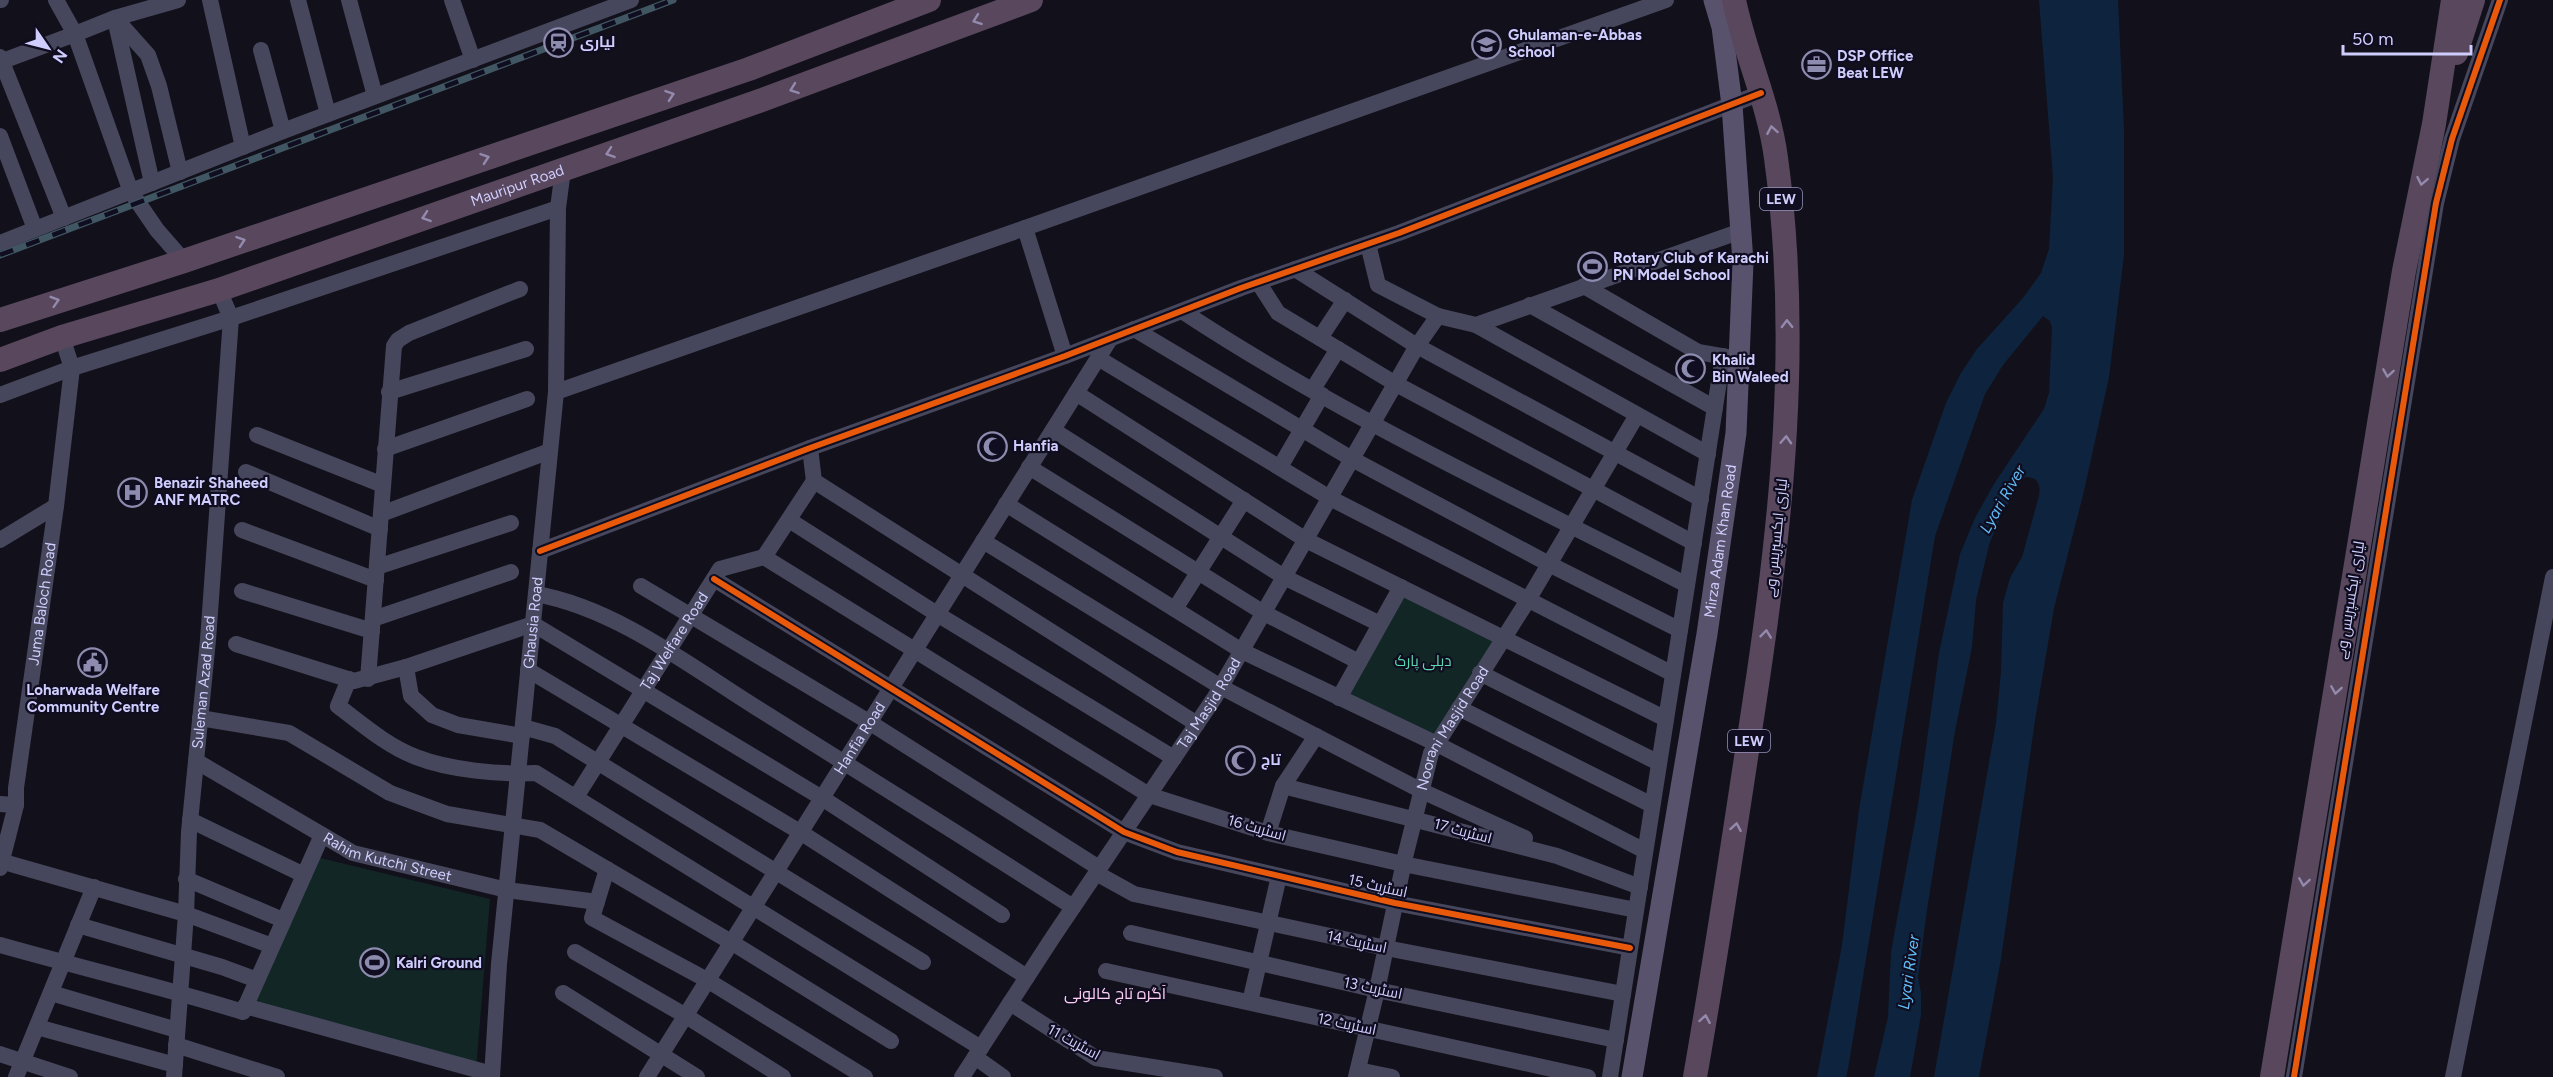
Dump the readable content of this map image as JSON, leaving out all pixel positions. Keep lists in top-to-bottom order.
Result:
{
  "streets": {
    "highway": ["Mauripur Road", "LEW", "لیاری ایکسپریس وے"],
    "main road": ["Mirza Adam Khan Road"],
    "street": [
      "Juma Baloch Road",
      "Ghausia Road",
      "Taj Welfare Road",
      "Suleman Azad Road",
      "Taj Masjid Road",
      "Noorani Masjid Road",
      "Hanfia Road",
      "اسٹریٹ 16",
      "اسٹریٹ 17",
      "Rahim Kutchi Street",
      "اسٹریٹ 15",
      "اسٹریٹ 14",
      "اسٹریٹ 13",
      "اسٹریٹ 12",
      "اسٹریٹ 11"
    ]
  },
  "crossings": [
    ["Mauripur Road", "Juma Baloch Road"],
    ["Mauripur Road", "Ghausia Road"],
    ["Mauripur Road", "Suleman Azad Road"],
    ["Ghausia Road", "Rahim Kutchi Street"],
    ["Taj Welfare Road", "اسٹریٹ 16"],
    ["Taj Welfare Road", "اسٹریٹ 15"],
    ["Taj Welfare Road", "اسٹریٹ 14"],
    ["Suleman Azad Road", "Rahim Kutchi Street"],
    ["Taj Masjid Road", "اسٹریٹ 16"],
    ["Taj Masjid Road", "اسٹریٹ 15"],
    ["Taj Masjid Road", "اسٹریٹ 14"],
    ["Taj Masjid Road", "اسٹریٹ 11"],
    ["Noorani Masjid Road", "اسٹریٹ 16"],
    ["Noorani Masjid Road", "اسٹریٹ 17"],
    ["Noorani Masjid Road", "اسٹریٹ 15"],
    ["Noorani Masjid Road", "اسٹریٹ 14"],
    ["Noorani Masjid Road", "اسٹریٹ 13"],
    ["Noorani Masjid Road", "اسٹریٹ 12"],
    ["Hanfia Road", "اسٹریٹ 16"],
    ["Hanfia Road", "اسٹریٹ 15"],
    ["Hanfia Road", "اسٹریٹ 14"]
  ],
  "districts": ["آگرہ تاج کالونی"],
  "water": ["Lyari River"],
  "parks": ["دہلی پارک"],
  "places": {
    "station": ["لیاری"],
    "school or university": ["Ghulaman-e-Abbas School"],
    "office": ["DSP Office Beat LEW"],
    "sports": ["Rotary Club of Karachi PN Model School", "Kalri Ground"],
    "mosque": ["Khalid Bin Waleed", "Hanfia", "تاج"],
    "hospital": ["Benazir Shaheed ANF MATRC"],
    "public building": ["Loharwada Welfare Community Centre"]
  },
  "scale_bar": "50 m",
  "north": "bottom right"
}
